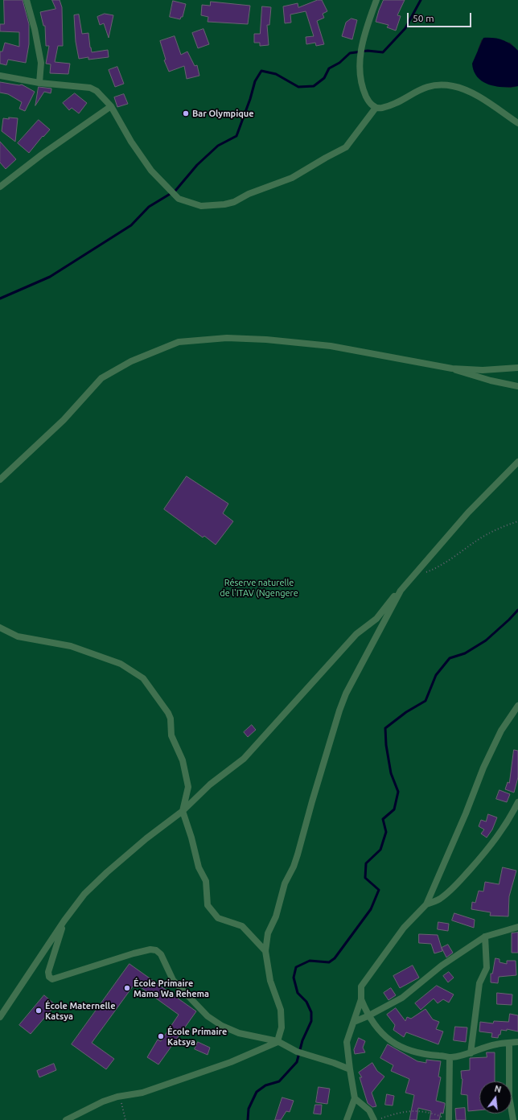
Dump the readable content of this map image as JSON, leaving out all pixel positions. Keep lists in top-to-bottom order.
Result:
{
  "parks": ["Réserve naturelle de l'ITAV (Ngengere"],
  "places": [
    "Bar Olympique",
    "École Primaire Mama Wa Rehema",
    "École Maternelle Katsya",
    "École Primaire Katsya"
  ],
  "scale_bar": "50 m",
  "north": "top"
}
